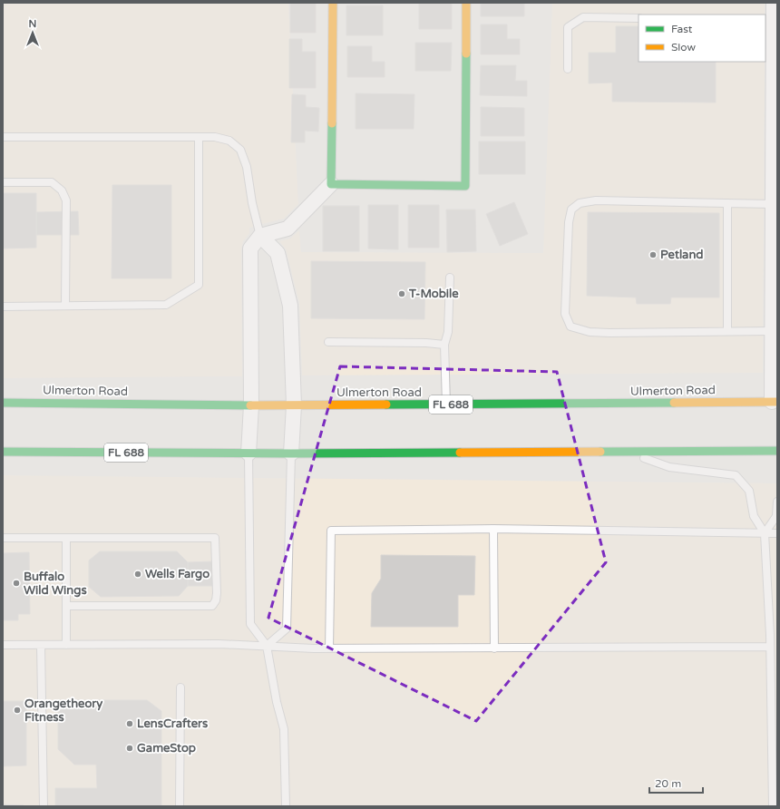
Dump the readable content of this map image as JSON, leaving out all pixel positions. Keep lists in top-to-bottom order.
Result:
{
  "streets": {
    "main road": ["Ulmerton Road", "FL 688"]
  },
  "places": [
    "Petland",
    "T-Mobile",
    "Wells Fargo",
    "Buffalo Wild Wings",
    "Orangetheory Fitness",
    "LensCrafters",
    "GameStop"
  ],
  "legend": ["Fast", "Slow"],
  "scale_bar": "20 m",
  "north": "top"
}
